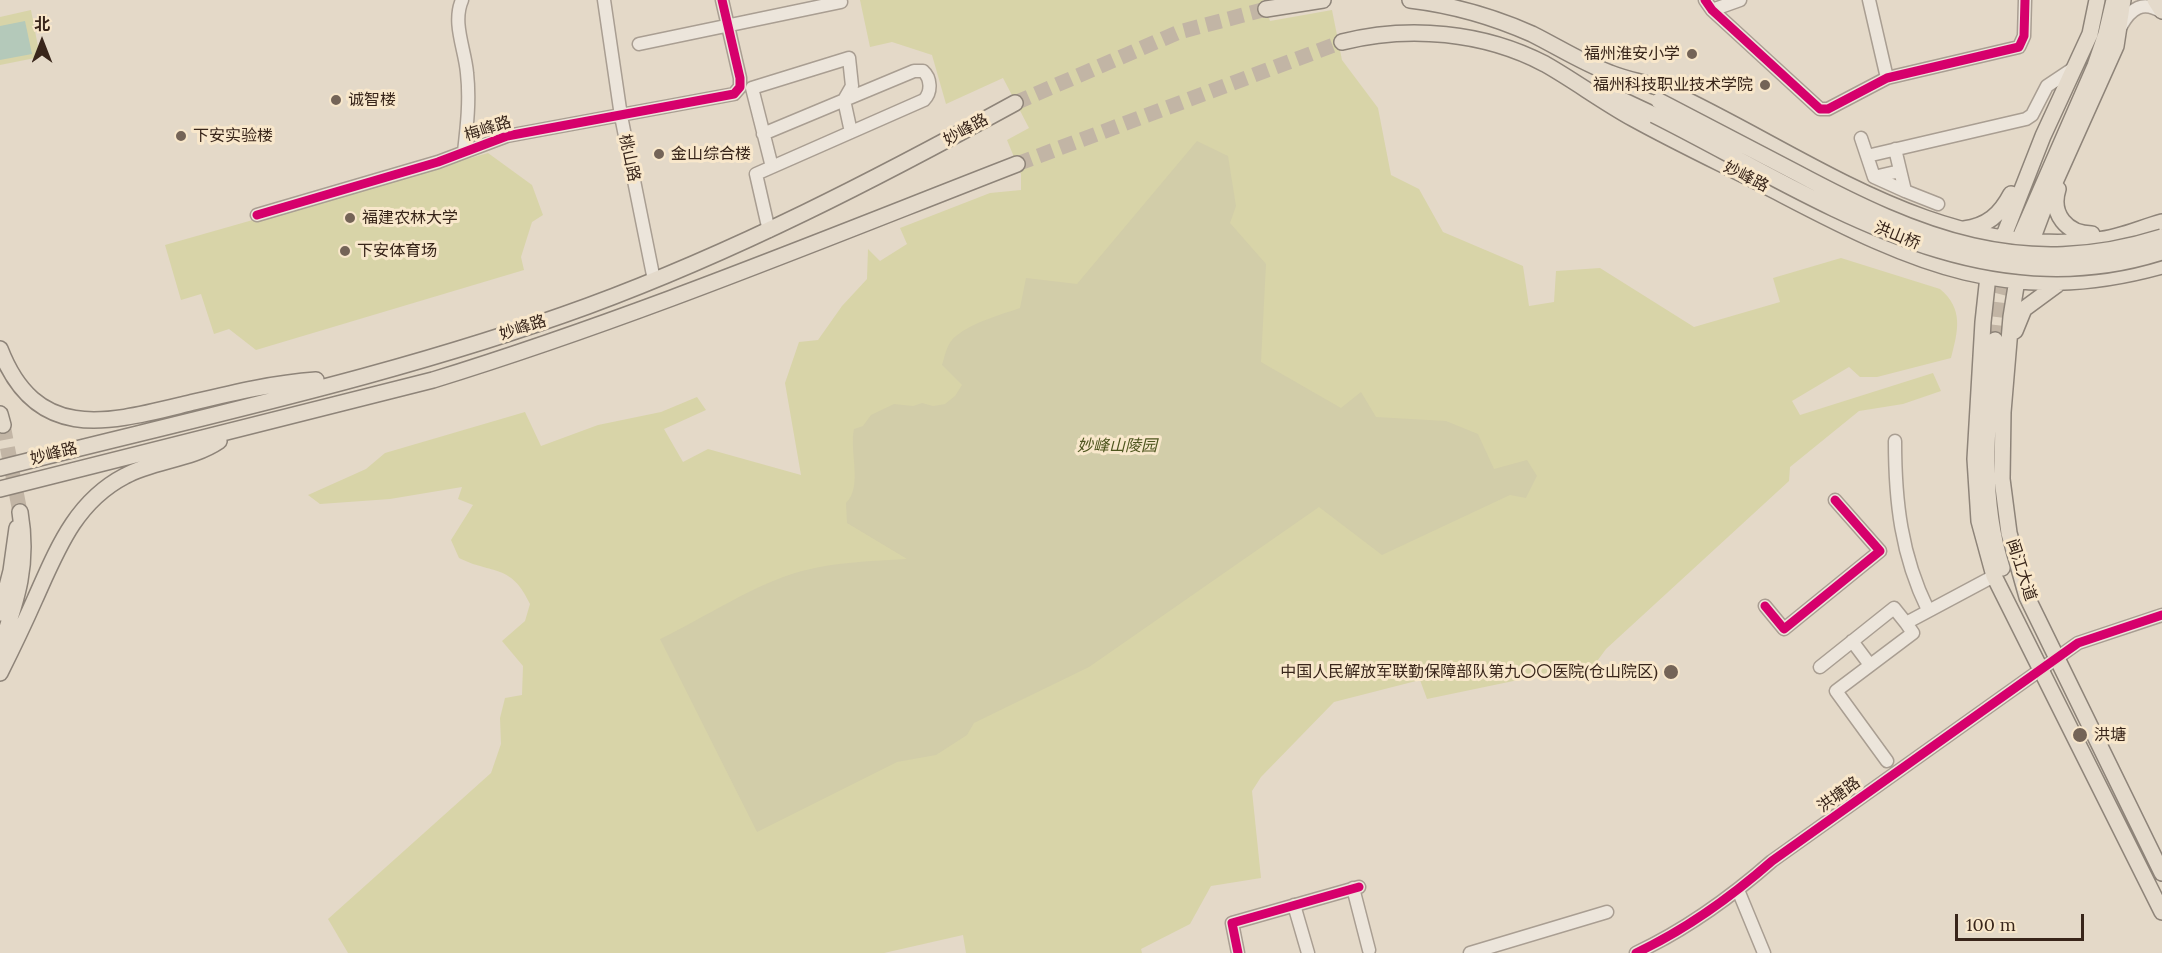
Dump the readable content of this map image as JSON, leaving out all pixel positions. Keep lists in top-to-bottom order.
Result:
{
  "streets": {
    "main road": ["妙峰路", "洪山桥", "闽江大道"],
    "street": ["梅峰路", "桃山路", "洪塘路"]
  },
  "crossings": [
    ["梅峰路", "桃山路"],
    ["妙峰路", "桃山路"],
    ["妙峰路", "闽江大道"],
    ["闽江大道", "洪塘路"]
  ],
  "parks": ["妙峰山陵园"],
  "places": [
    "福州淮安小学",
    "福州科技职业技术学院",
    "诚智楼",
    "下安实验楼",
    "金山综合楼",
    "福建农林大学",
    "下安体育场",
    "中国人民解放军联勤保障部队第九〇〇医院(仓山院区)",
    "洪塘"
  ],
  "scale_bar": "100 m",
  "north": "top"
}
